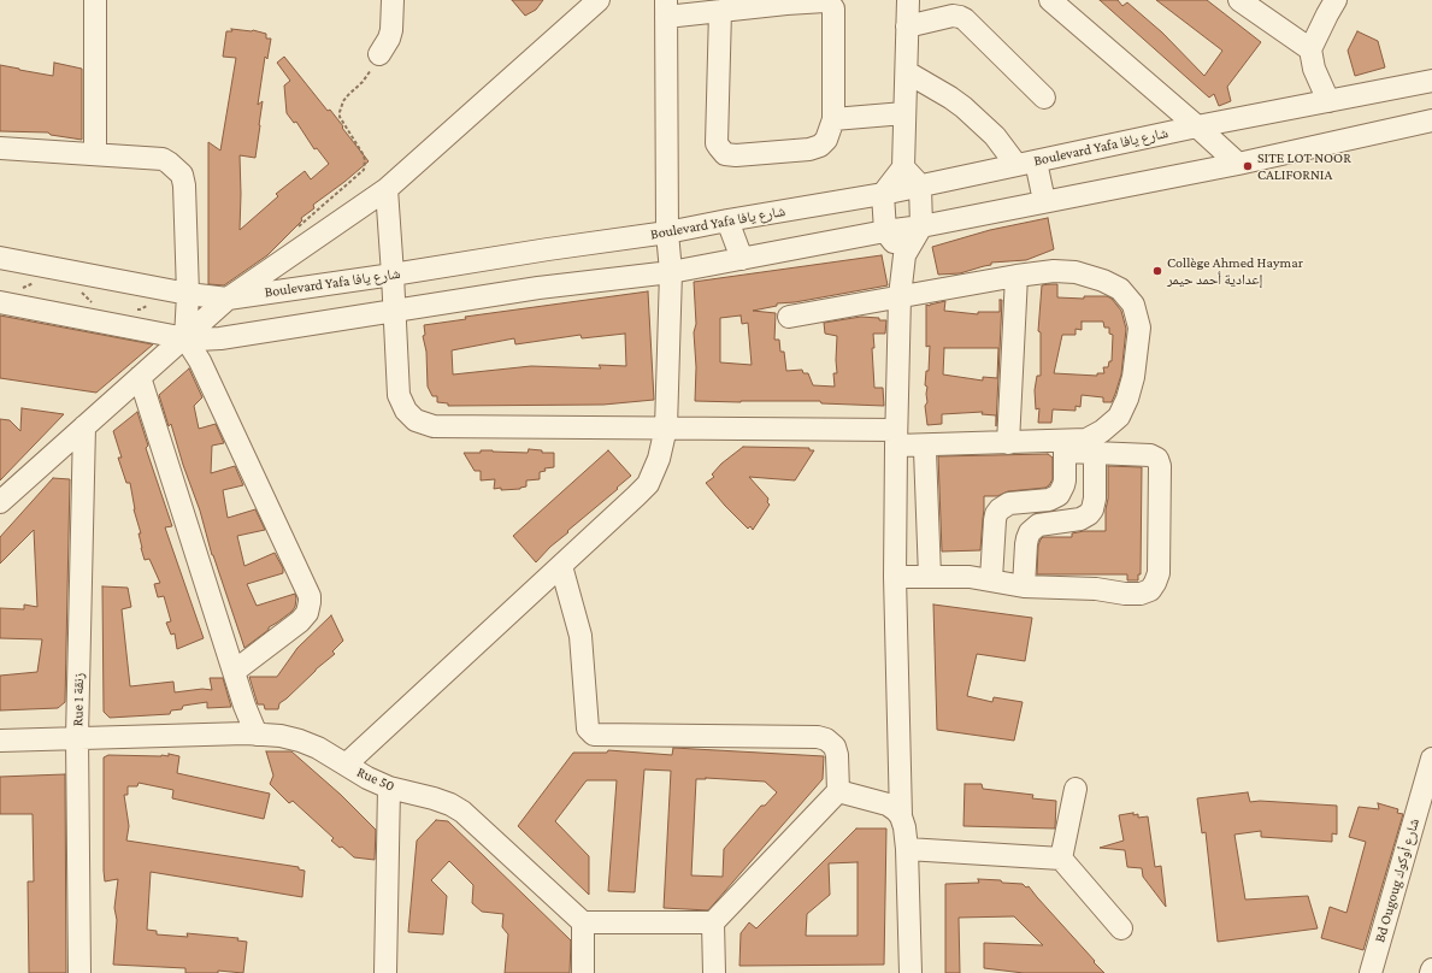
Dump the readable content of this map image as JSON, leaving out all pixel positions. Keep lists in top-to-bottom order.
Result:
{
  "streets": {
    "street": [
      "Boulevard Yafa شارع يافا",
      "Rue 1 زنقة",
      "Rue 50",
      "Bd Ougoug شارع أوكوك"
    ]
  },
  "crossings": [
    ["Rue 1 زنقة", "Rue 50"]
  ],
  "places": ["SITE LOT NOOR CALIFORNIA", "Collège Ahmed Haymar إعدادية أحمد حيمر"]
}
